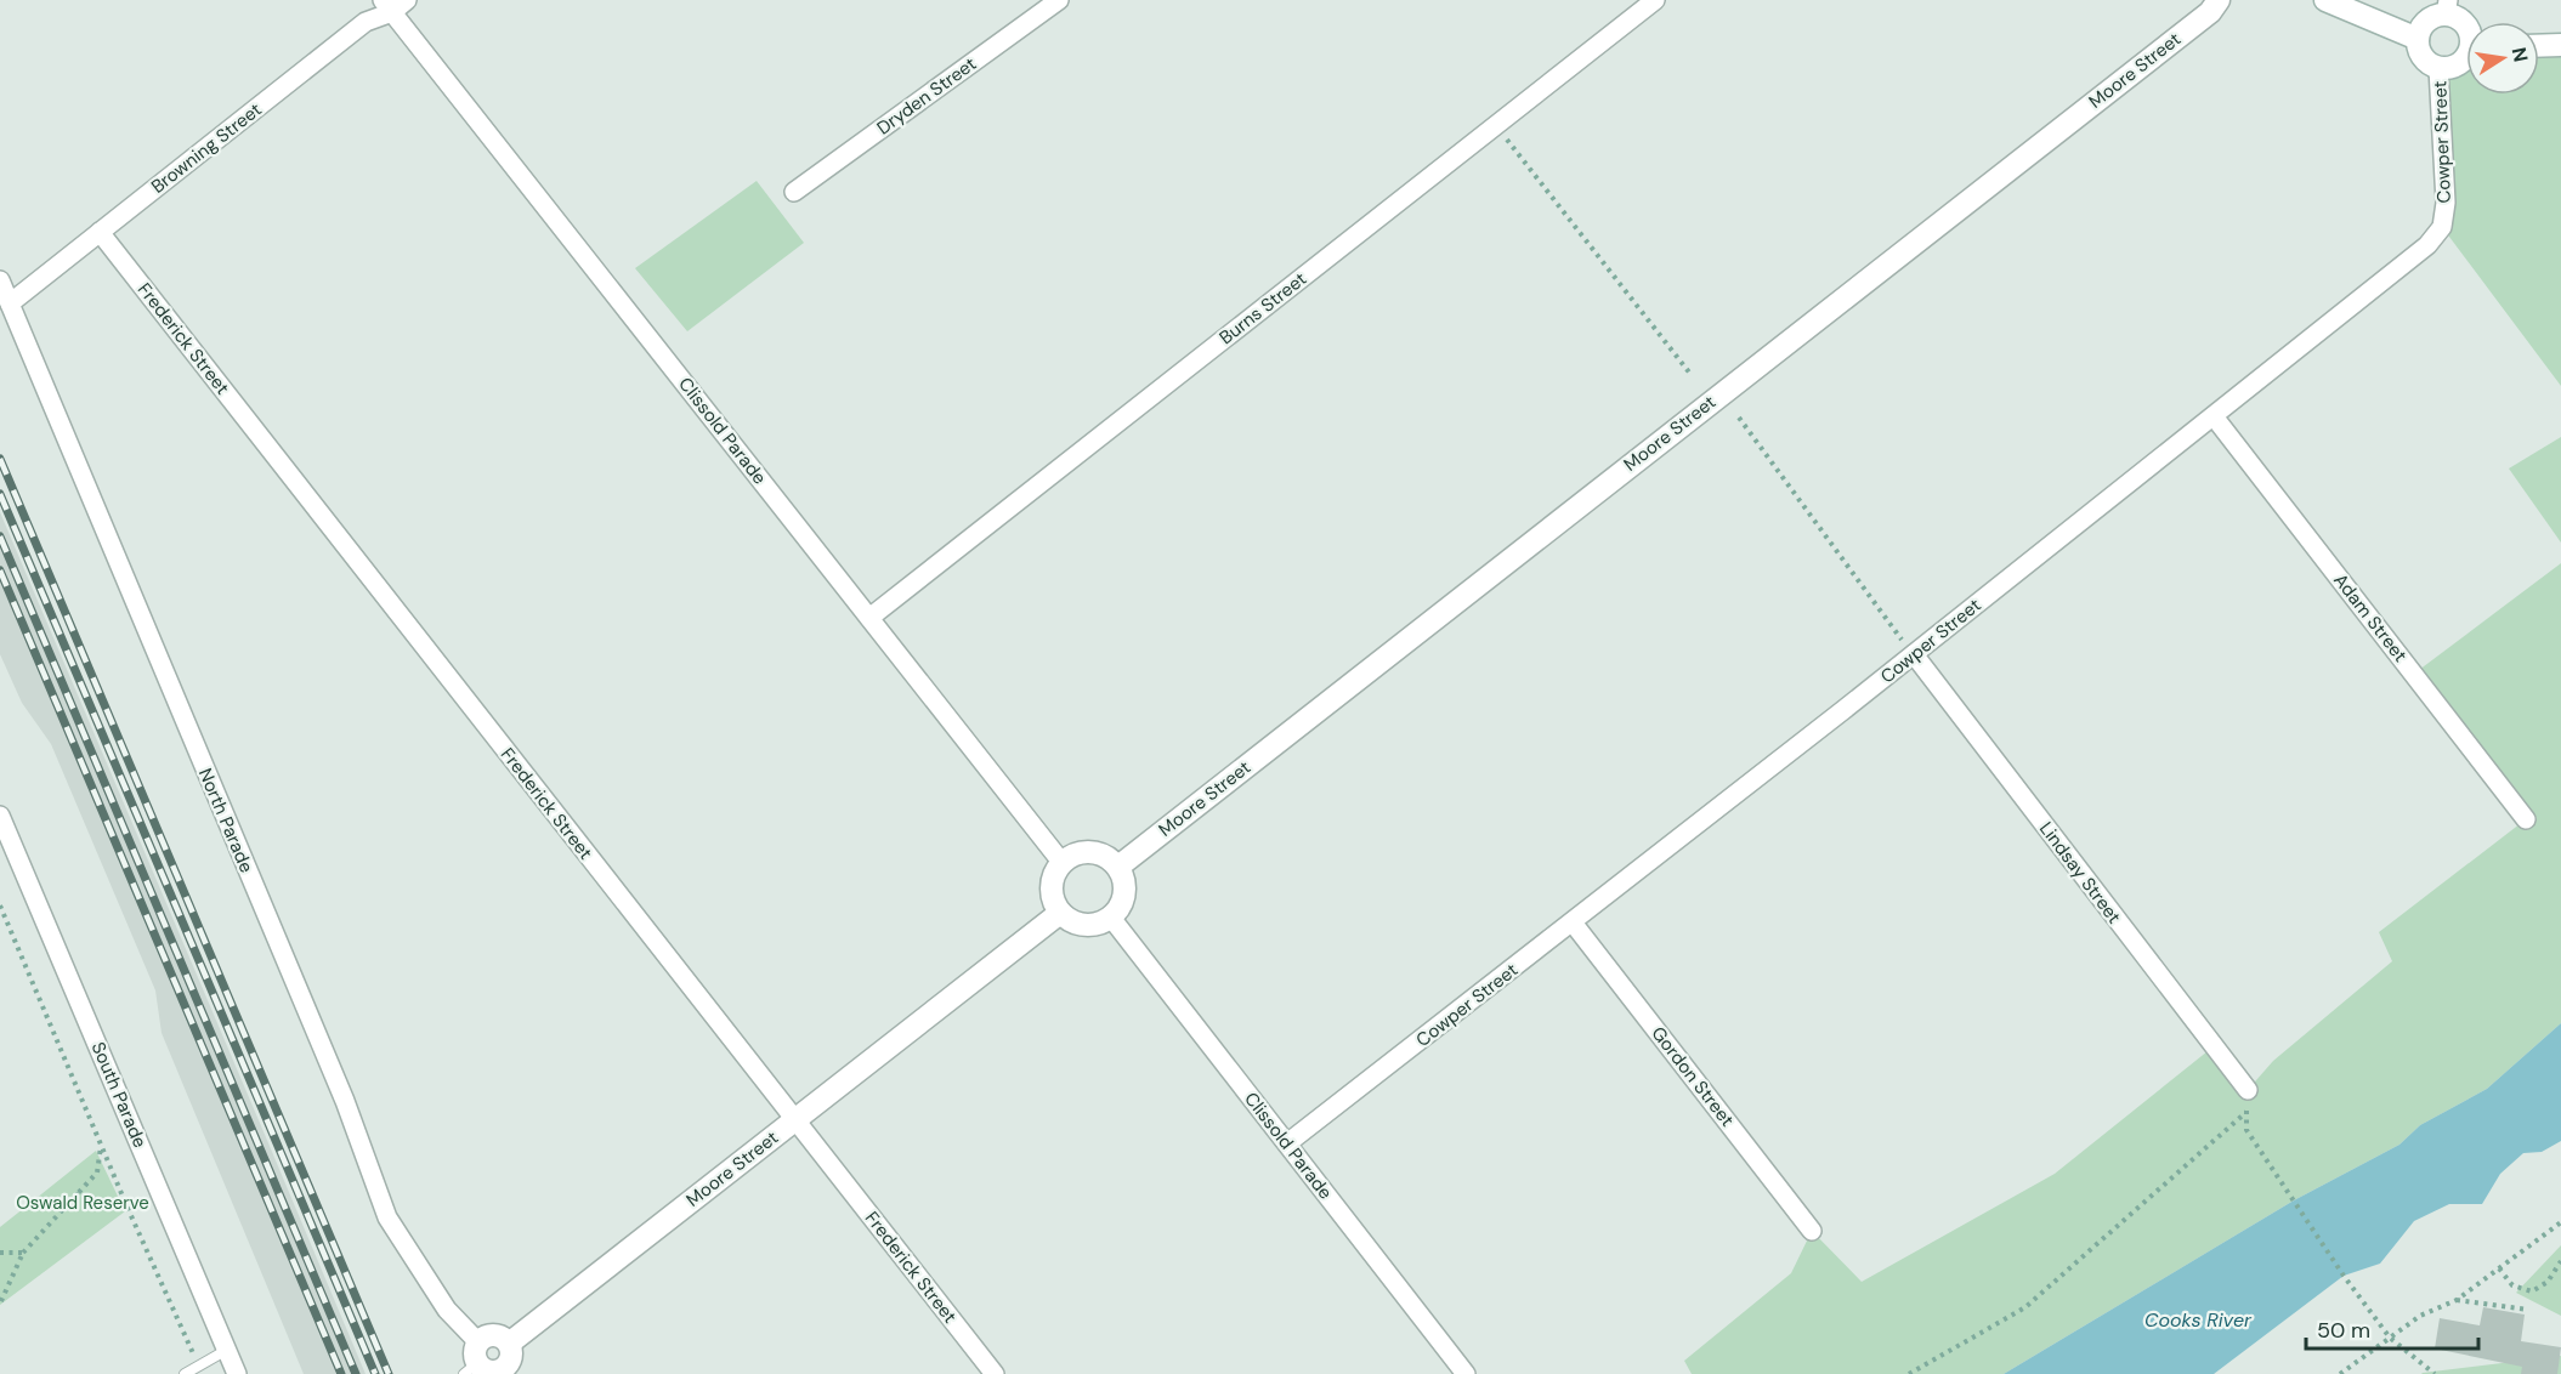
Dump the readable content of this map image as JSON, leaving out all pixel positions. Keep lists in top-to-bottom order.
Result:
{
  "streets": {
    "street": [
      "Moore Street",
      "Dryden Street",
      "Cowper Street",
      "Browning Street",
      "Burns Street",
      "Frederick Street",
      "Clissold Parade",
      "Adam Street",
      "North Parade",
      "Lindsay Street",
      "Gordon Street",
      "South Parade"
    ]
  },
  "crossings": [
    ["Moore Street", "Frederick Street"],
    ["Moore Street", "Clissold Parade"],
    ["Cowper Street", "Clissold Parade"],
    ["Cowper Street", "Adam Street"],
    ["Cowper Street", "Lindsay Street"],
    ["Cowper Street", "Gordon Street"],
    ["Browning Street", "Frederick Street"],
    ["Browning Street", "Clissold Parade"],
    ["Browning Street", "North Parade"],
    ["Burns Street", "Clissold Parade"]
  ],
  "water": ["Cooks River"],
  "parks": ["Oswald Reserve"],
  "scale_bar": "50 m",
  "north": "right"
}
